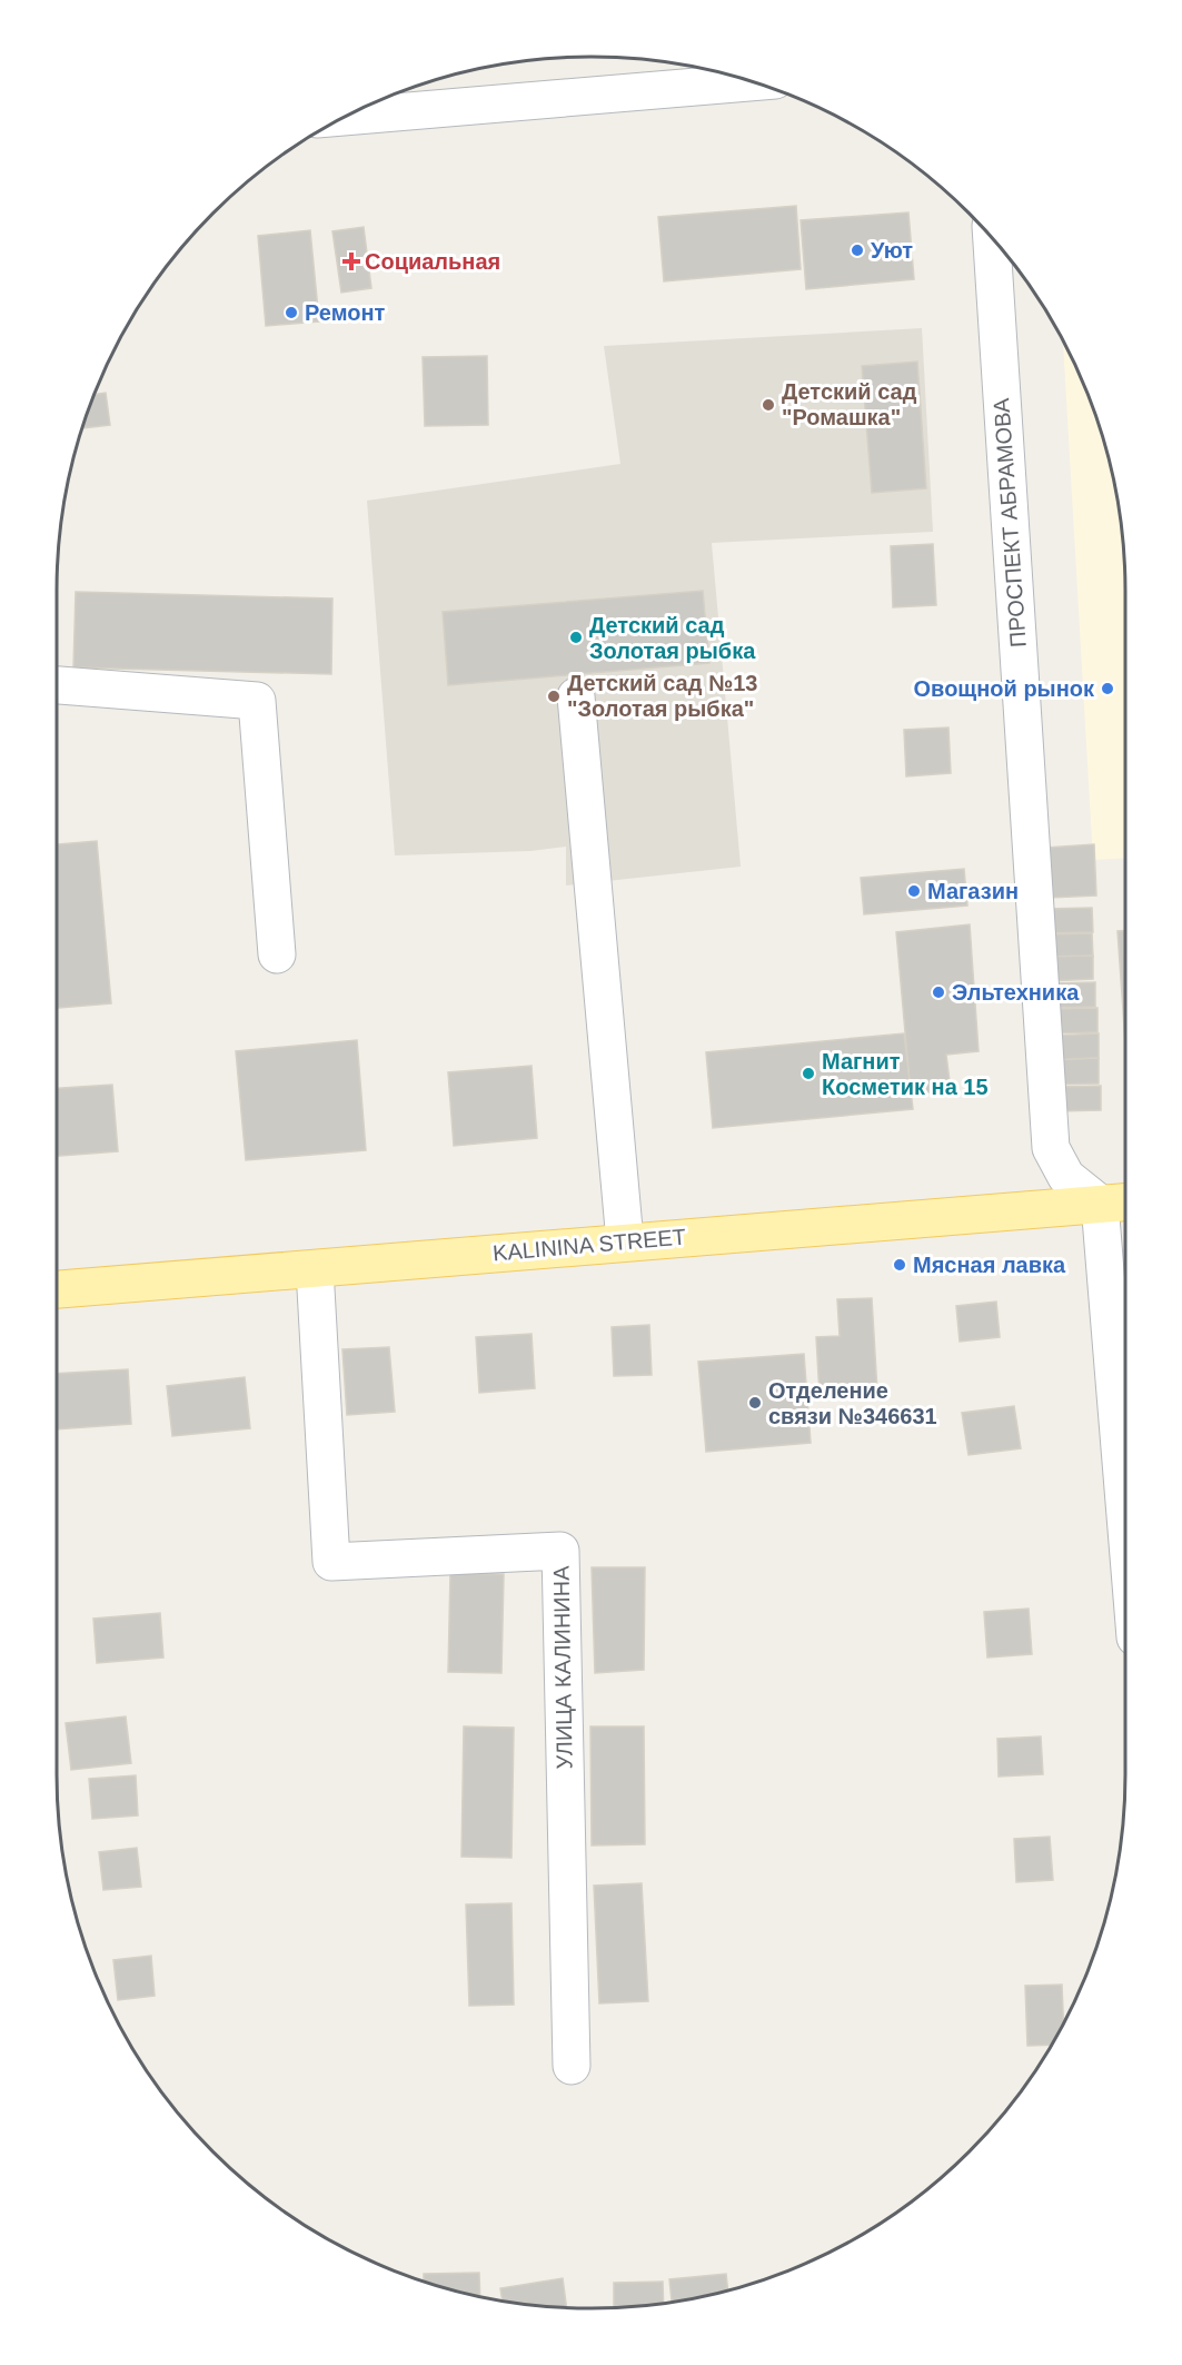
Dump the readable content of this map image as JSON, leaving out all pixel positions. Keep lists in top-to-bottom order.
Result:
{
  "streets": {
    "main road": ["KALININA STREET"],
    "street": ["ПРОСПЕКТ АБРАМОВА", "УЛИЦА КАЛИНИНА"]
  },
  "crossings": [
    ["ПРОСПЕКТ АБРАМОВА", "KALININA STREET"],
    ["KALININA STREET", "УЛИЦА КАЛИНИНА"]
  ],
  "places": {
    "other": [
      "Уют",
      "Ремонт",
      "Детский сад \"Ромашка\"",
      "Детский сад Золотая рыбка",
      "Овощной рынок",
      "Детский сад №13 \"Золотая рыбка\"",
      "Магазин",
      "Эльтехника",
      "Магнит Косметик на 15",
      "Мясная лавка",
      "Отделение связи №346631"
    ],
    "health": ["Социальная"]
  }
}
